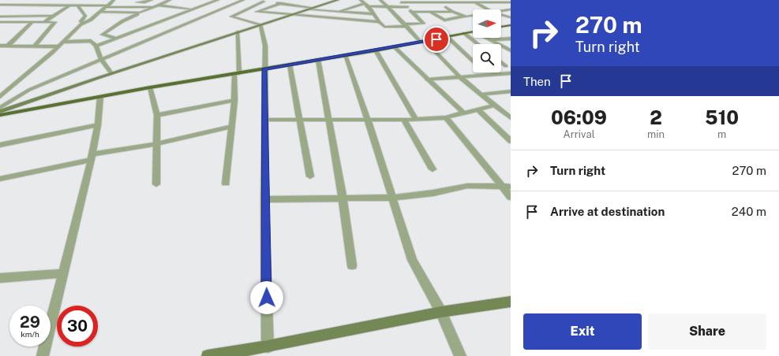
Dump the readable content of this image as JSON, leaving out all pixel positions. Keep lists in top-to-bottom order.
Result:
{
  "north": "right",
  "page": {
    "turn": ["270 m", "Turn right"],
    "then": "Then",
    "eta": [
      "06:09",
      "Arrival",
      "2",
      "min",
      "510",
      "m"
    ],
    "list": [
      {
        "name": "Turn right",
        "value": "270 m"
      },
      {
        "name": "Arrive at destination",
        "value": "240 m"
      }
    ],
    "speed": "29 km/h",
    "limit": "30",
    "buttons": ["Exit", "Share"]
  }
}
